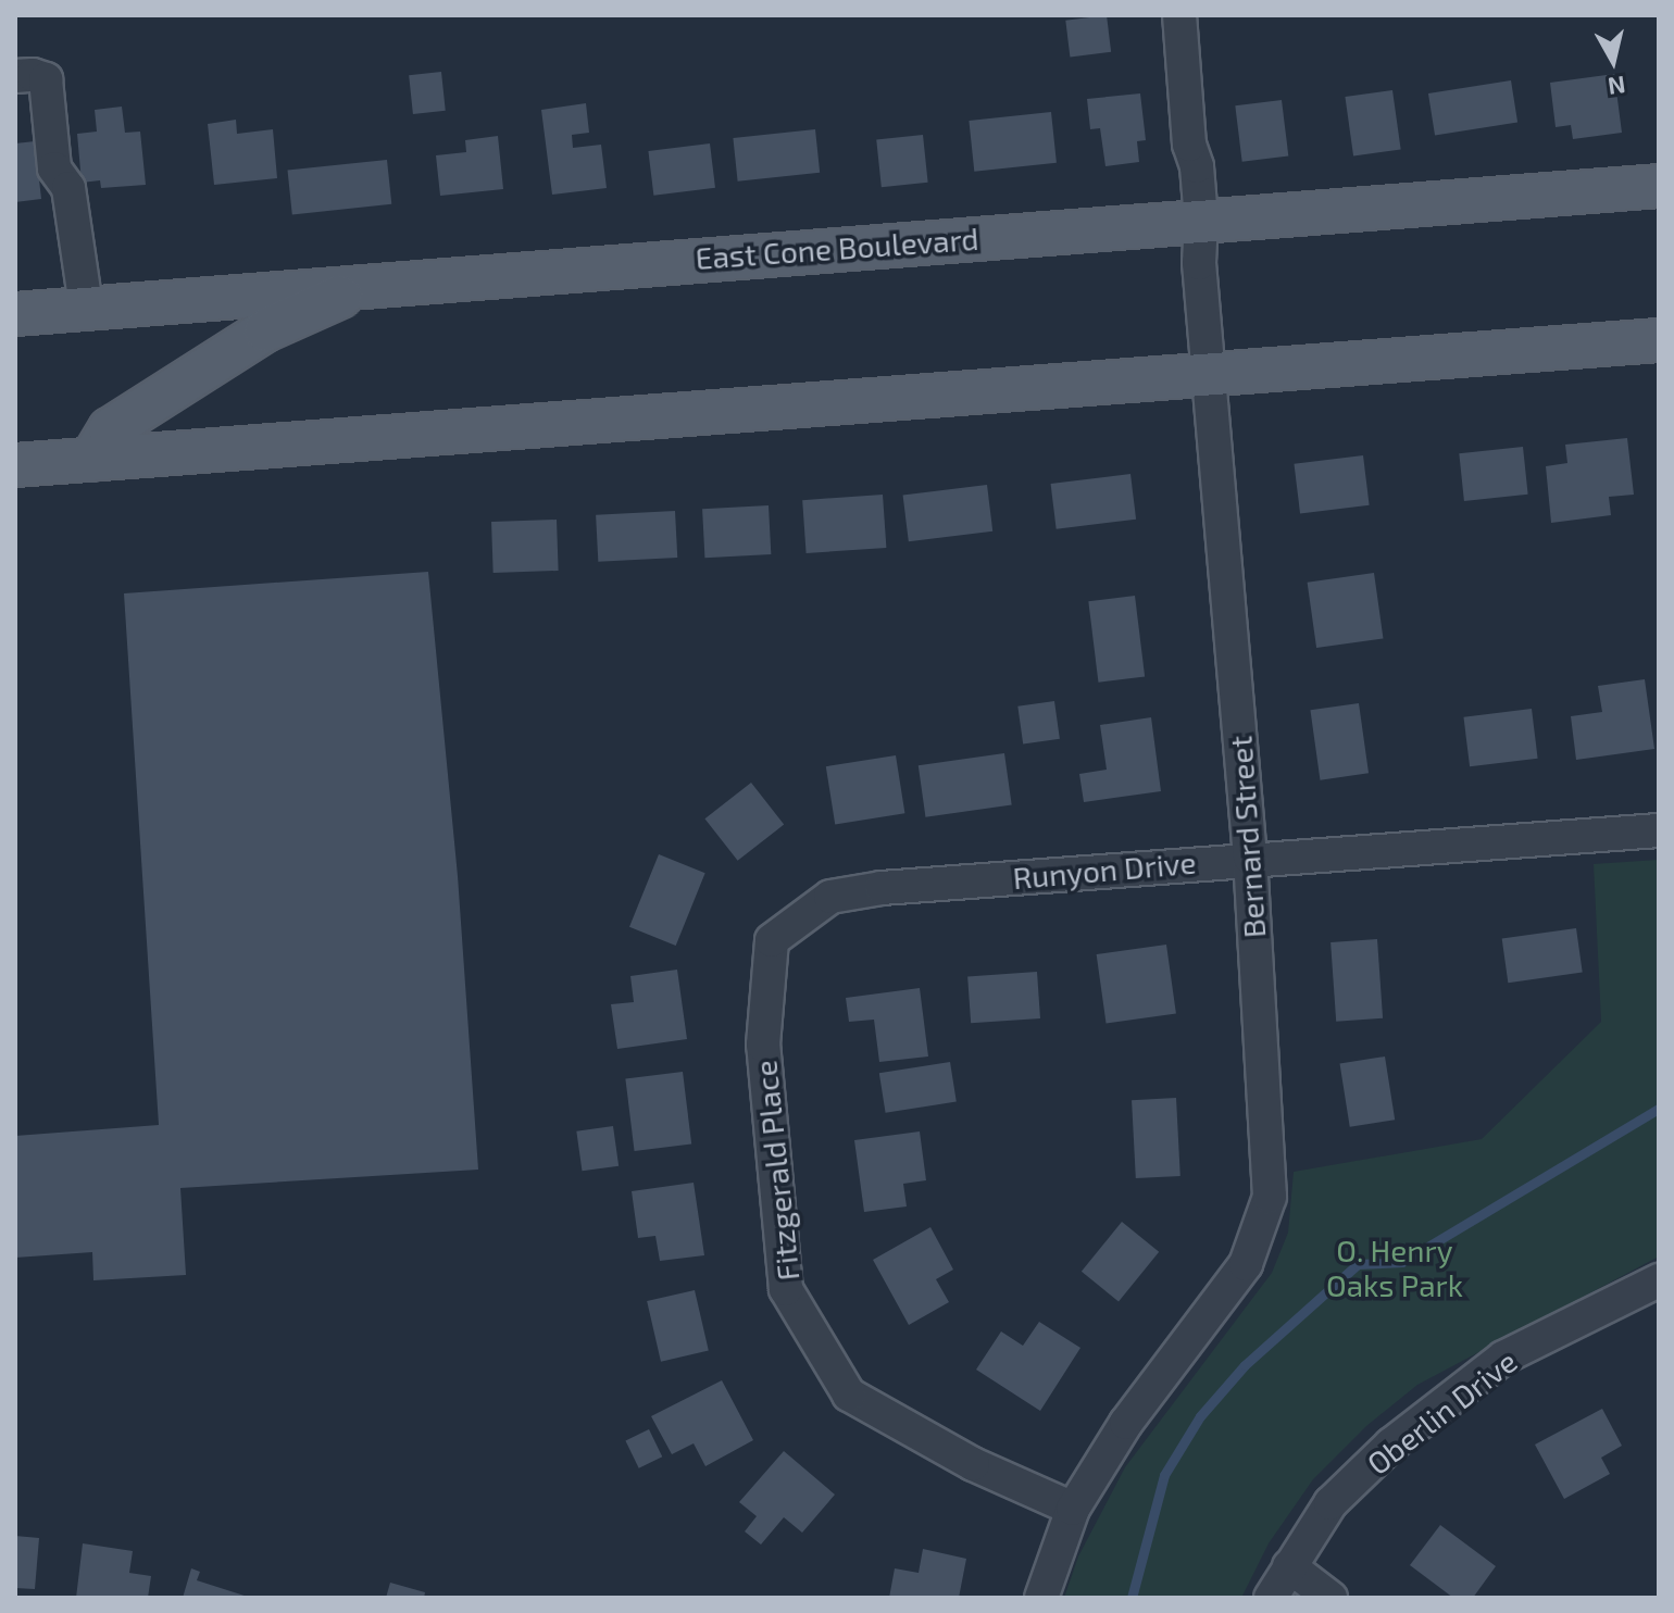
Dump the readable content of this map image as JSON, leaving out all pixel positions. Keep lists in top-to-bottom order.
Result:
{
  "streets": {
    "main road": ["East Cone Boulevard"],
    "street": [
      "Bernard Street",
      "Runyon Drive",
      "Fitzgerald Place",
      "Oberlin Drive"
    ]
  },
  "crossings": [
    ["East Cone Boulevard", "Bernard Street"],
    ["Bernard Street", "Runyon Drive"],
    ["Bernard Street", "Fitzgerald Place"],
    ["Runyon Drive", "Fitzgerald Place"]
  ],
  "parks": ["O. Henry Oaks Park"],
  "north": "bottom"
}
